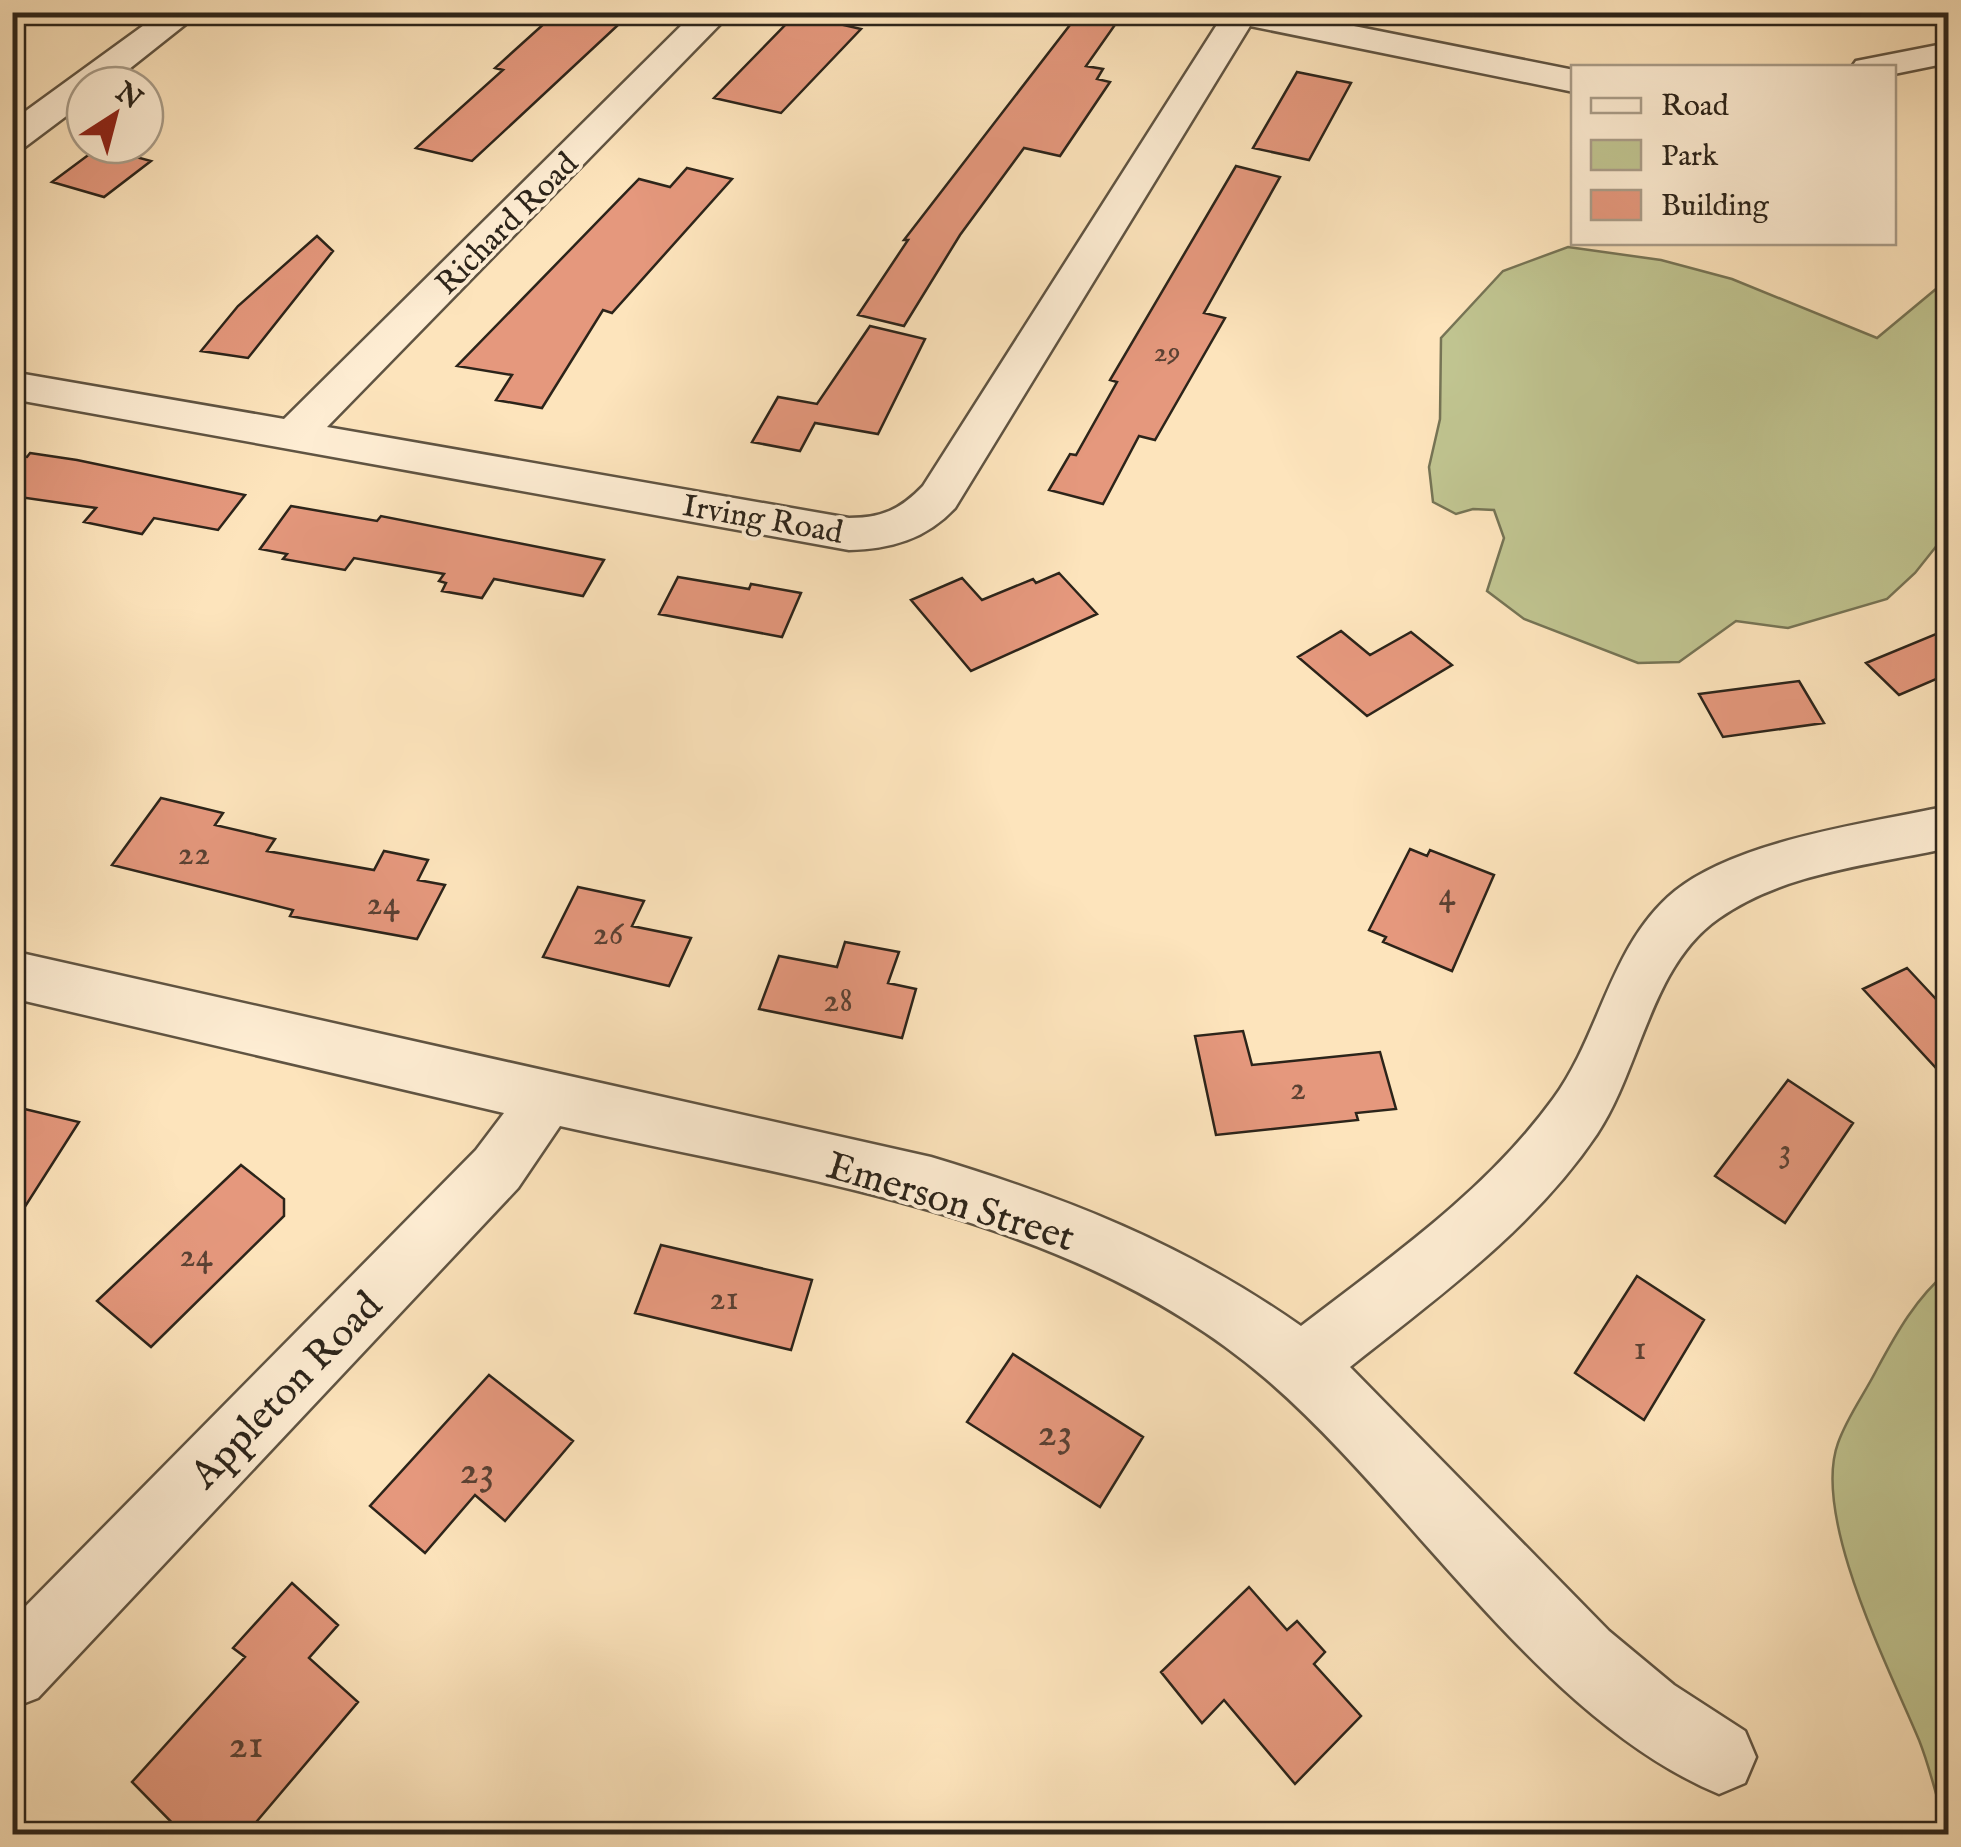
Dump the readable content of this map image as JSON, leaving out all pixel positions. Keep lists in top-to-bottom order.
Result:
{
  "streets": {
    "street": [
      "Richard Road",
      "Irving Road",
      "Emerson Street",
      "Appleton Road"
    ]
  },
  "crossings": [
    ["Richard Road", "Irving Road"],
    ["Emerson Street", "Appleton Road"]
  ],
  "house_numbers": [
    "29",
    "22",
    "4",
    "24",
    "26",
    "28",
    "2",
    "3",
    "24",
    "21",
    "1",
    "23",
    "23",
    "21"
  ],
  "legend": ["Road", "Park", "Building"],
  "north": "top right"
}
